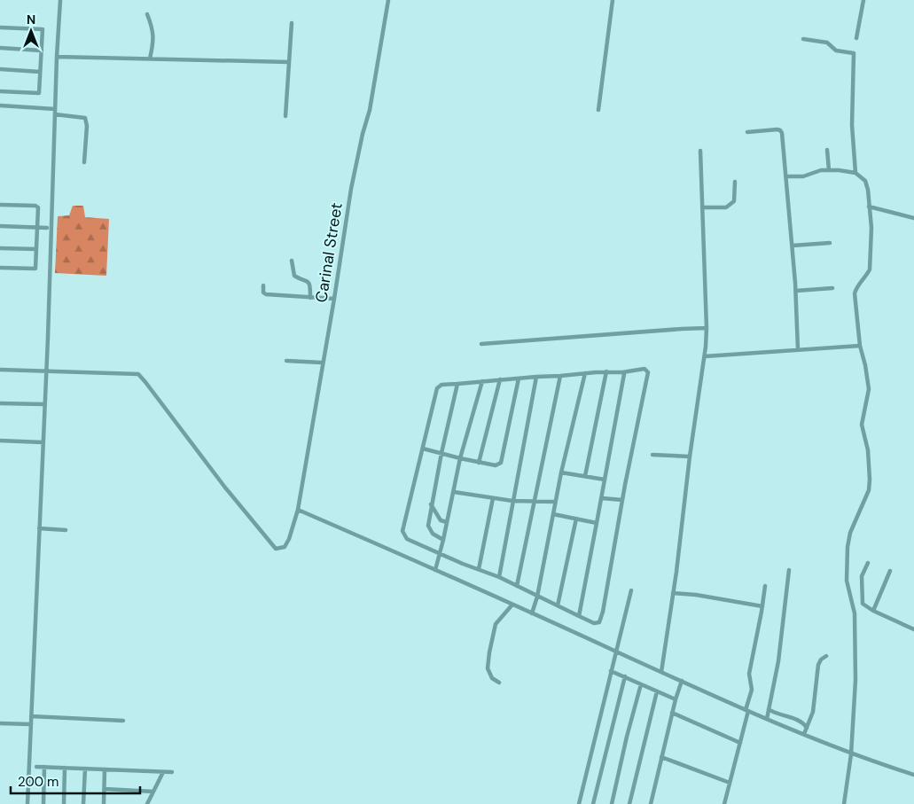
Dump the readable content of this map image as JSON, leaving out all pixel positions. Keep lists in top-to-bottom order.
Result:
{
  "streets": {
    "street": ["Carinal Street"]
  },
  "scale_bar": "200 m",
  "north": "top"
}
